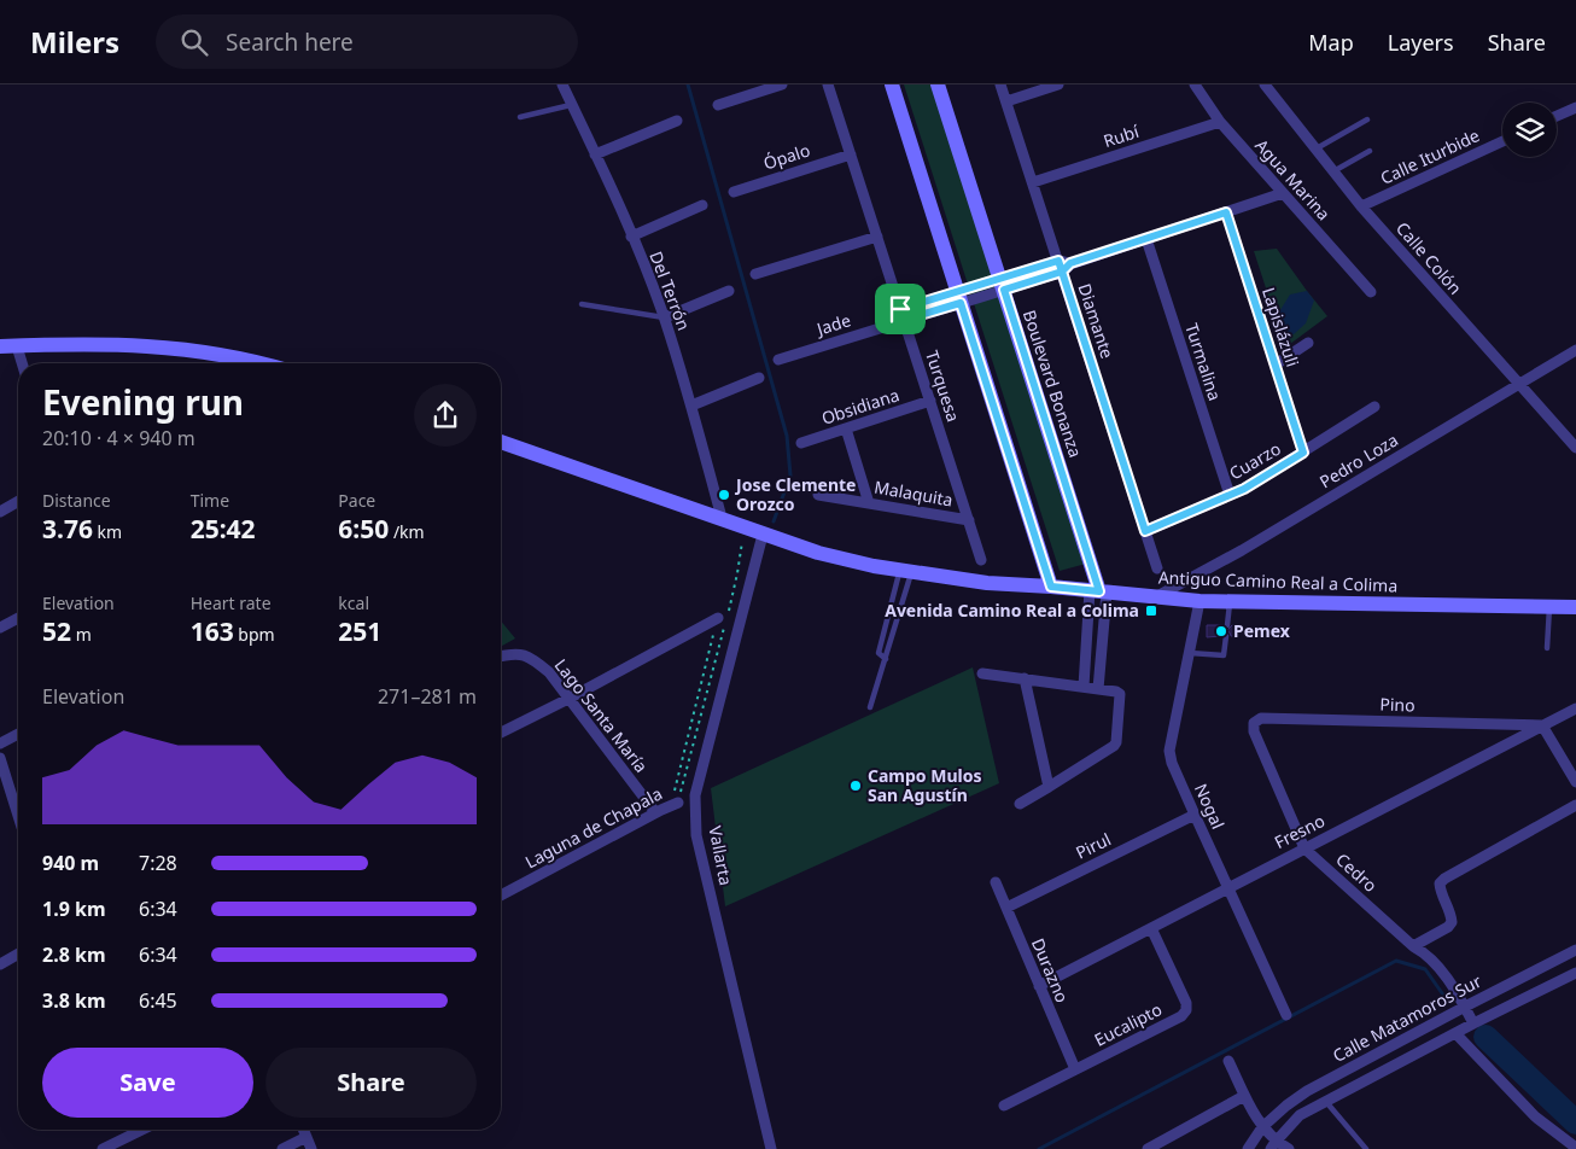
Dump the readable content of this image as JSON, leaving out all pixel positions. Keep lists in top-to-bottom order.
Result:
{
  "streets": {
    "main road": ["Boulevard Bonanza", "Antiguo Camino Real a Colima"],
    "street": [
      "Rubí",
      "Ópalo",
      "Calle Iturbide",
      "Agua Marina",
      "Calle Colón",
      "Del Terrón",
      "Diamante",
      "Jade",
      "Lapislázuli",
      "Turmalina",
      "Turquesa",
      "Obsidiana",
      "Cuarzo",
      "Pedro Loza",
      "Malaquita",
      "Pino",
      "Lago Santa María",
      "Nogal",
      "Laguna de Chapala",
      "Fresno",
      "Pirul",
      "Vallarta",
      "Cedro",
      "Durazno",
      "Calle Matamoros Sur",
      "Eucalipto"
    ]
  },
  "crossings": [
    ["Rubí", "Agua Marina"],
    ["Rubí", "Diamante"],
    ["Ópalo", "Turquesa"],
    ["Calle Iturbide", "Calle Colón"],
    ["Agua Marina", "Jade"],
    ["Calle Colón", "Pedro Loza"],
    ["Del Terrón", "Antiguo Camino Real a Colima"],
    ["Diamante", "Jade"],
    ["Diamante", "Cuarzo"],
    ["Jade", "Lapislázuli"],
    ["Jade", "Turmalina"],
    ["Jade", "Boulevard Bonanza"],
    ["Jade", "Turquesa"],
    ["Lapislázuli", "Cuarzo"],
    ["Turmalina", "Cuarzo"],
    ["Boulevard Bonanza", "Antiguo Camino Real a Colima"],
    ["Turquesa", "Obsidiana"],
    ["Turquesa", "Malaquita"],
    ["Pedro Loza", "Antiguo Camino Real a Colima"],
    ["Antiguo Camino Real a Colima", "Nogal"],
    ["Antiguo Camino Real a Colima", "Vallarta"],
    ["Pino", "Fresno"],
    ["Pino", "Cedro"],
    ["Lago Santa María", "Laguna de Chapala"],
    ["Nogal", "Fresno"],
    ["Nogal", "Pirul"],
    ["Fresno", "Cedro"],
    ["Fresno", "Durazno"],
    ["Fresno", "Eucalipto"],
    ["Pirul", "Durazno"],
    ["Cedro", "Calle Matamoros Sur"],
    ["Durazno", "Eucalipto"]
  ],
  "places": {
    "other": ["Jose Clemente Orozco", "Pemex", "Campo Mulos San Agustín"],
    "transit": ["Avenida Camino Real a Colima"]
  },
  "page": {
    "header": "Milers",
    "search": "Search here",
    "nav": ["Map", "Layers", "Share"],
    "heading": ["Evening run", "20:10 · 4 × 940 m"],
    "stats": [
      ["Distance", "3.76 km"],
      ["Time", "25:42"],
      ["Pace", "6:50 /km"],
      ["Elevation", "52 m"],
      ["Heart rate", "163 bpm"],
      ["kcal", "251"]
    ],
    "chart": ["Elevation", "271–281 m"],
    "list": [
      {
        "name": "940 m",
        "note": "7:28"
      },
      {
        "name": "1.9 km",
        "note": "6:34"
      },
      {
        "name": "2.8 km",
        "note": "6:34"
      },
      {
        "name": "3.8 km",
        "note": "6:45"
      }
    ],
    "buttons": ["Save", "Share"]
  }
}
